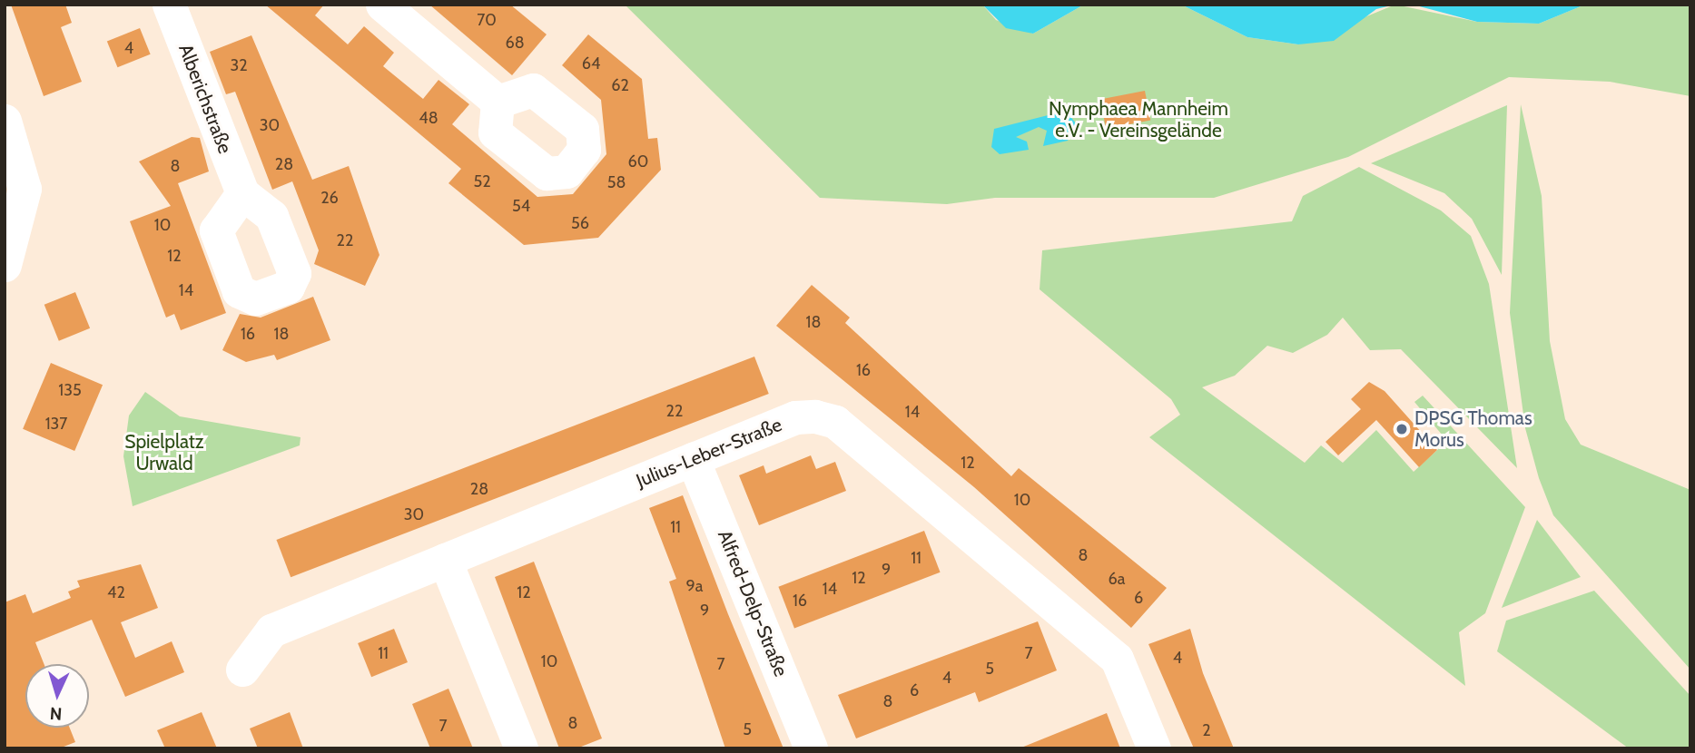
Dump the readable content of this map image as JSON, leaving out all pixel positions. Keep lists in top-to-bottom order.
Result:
{
  "streets": {
    "street": ["Alberichstraße", "Julius-Leber-Straße", "Alfred-Delp-Straße"]
  },
  "crossings": [
    ["Julius-Leber-Straße", "Alfred-Delp-Straße"]
  ],
  "parks": ["Nymphaea Mannheim e.V. - Vereinsgelände", "Spielplatz Urwald"],
  "places": ["DPSG Thomas Morus"],
  "house_numbers": [
    "70",
    "68",
    "4",
    "64",
    "32",
    "62",
    "48",
    "30",
    "60",
    "28",
    "8",
    "52",
    "58",
    "26",
    "54",
    "56",
    "10",
    "22",
    "12",
    "14",
    "18",
    "16",
    "18",
    "16",
    "135",
    "22",
    "14",
    "137",
    "12",
    "28",
    "10",
    "30",
    "11",
    "8",
    "11",
    "9",
    "12",
    "6a",
    "9a",
    "14",
    "42",
    "12",
    "6",
    "16",
    "9",
    "11",
    "7",
    "4",
    "10",
    "7",
    "5",
    "4",
    "6",
    "8",
    "8",
    "7",
    "5",
    "2"
  ],
  "north": "bottom"
}
